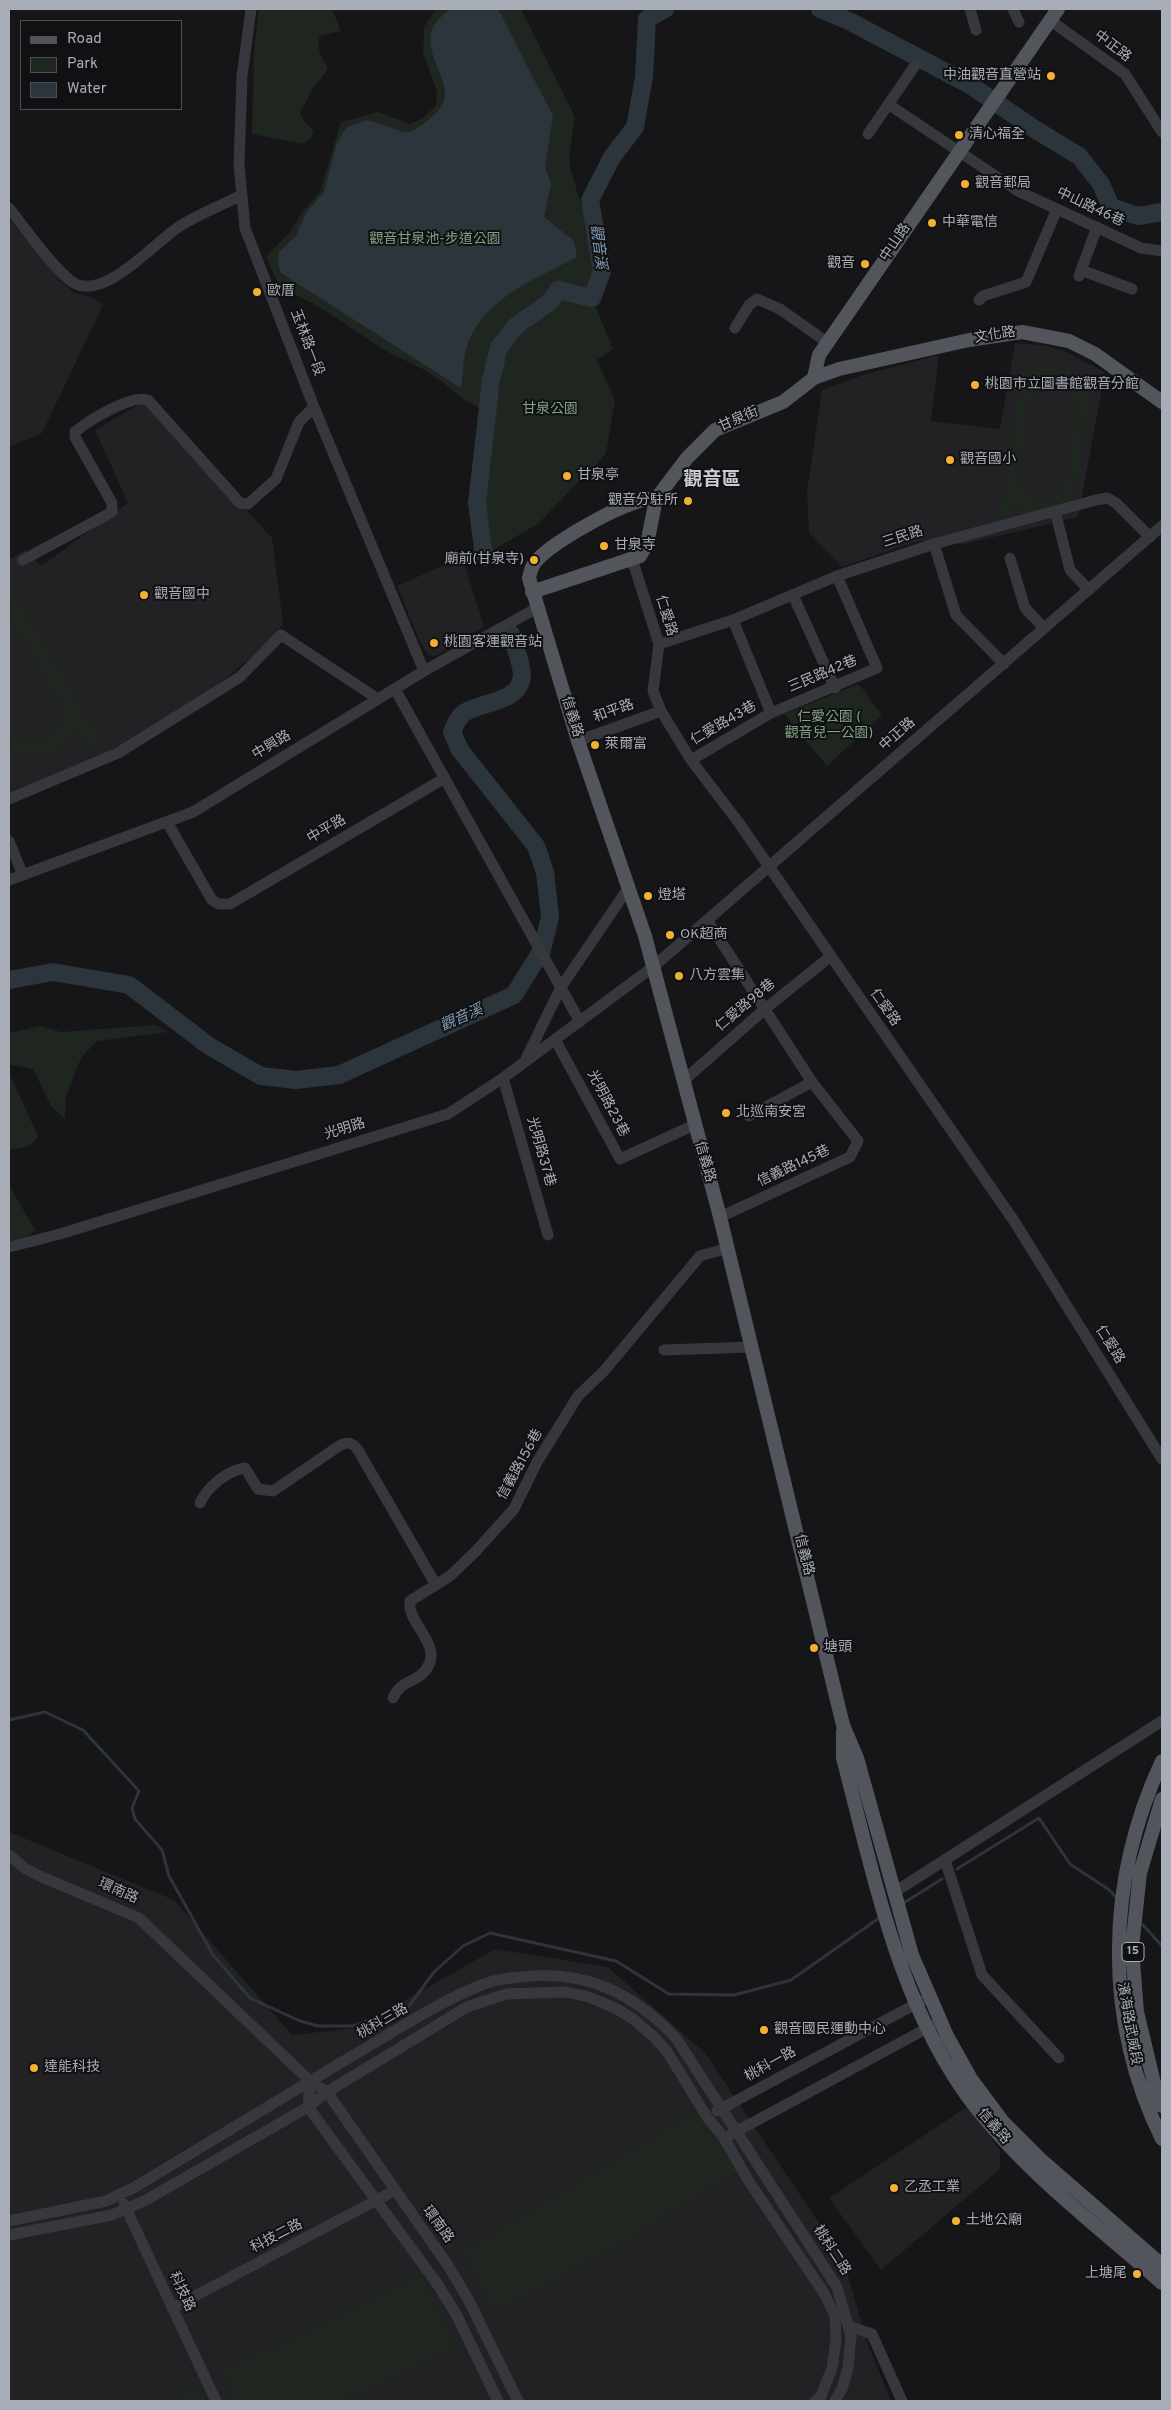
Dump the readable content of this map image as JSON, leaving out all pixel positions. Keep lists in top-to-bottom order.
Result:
{
  "streets": {
    "main road": [
      "中山路",
      "文化路",
      "甘泉街",
      "信義路",
      "15",
      "濱海路武威段"
    ],
    "street": [
      "中正路",
      "中山路46巷",
      "玉林路一段",
      "三民路",
      "仁愛路",
      "三民路42巷",
      "和平路",
      "仁愛路43巷",
      "中興路",
      "中平路",
      "仁愛路98巷",
      "光明路23巷",
      "光明路",
      "光明路37巷",
      "信義路145巷",
      "信義路156巷",
      "環南路",
      "桃科三路",
      "桃科一路",
      "科技二路",
      "桃科二路",
      "科技路"
    ]
  },
  "crossings": [
    ["中正路", "中山路"],
    ["中正路", "三民路"],
    ["中正路", "仁愛路"],
    ["中正路", "信義路"],
    ["中正路", "光明路"],
    ["中山路46巷", "中山路"],
    ["中山路", "文化路"],
    ["中山路", "甘泉街"],
    ["文化路", "甘泉街"],
    ["玉林路一段", "中興路"],
    ["甘泉街", "仁愛路"],
    ["三民路", "仁愛路"],
    ["三民路", "三民路42巷"],
    ["仁愛路", "和平路"],
    ["仁愛路", "仁愛路43巷"],
    ["仁愛路", "仁愛路98巷"],
    ["三民路42巷", "仁愛路43巷"],
    ["和平路", "信義路"],
    ["信義路", "中興路"],
    ["信義路", "仁愛路98巷"],
    ["信義路", "光明路23巷"],
    ["信義路", "光明路"],
    ["信義路", "信義路145巷"],
    ["信義路", "信義路156巷"],
    ["信義路", "桃科一路"],
    ["中興路", "中平路"],
    ["光明路", "光明路37巷"],
    ["環南路", "桃科三路"],
    ["環南路", "科技二路"],
    ["桃科三路", "桃科一路"],
    ["桃科三路", "桃科二路"],
    ["桃科三路", "科技路"],
    ["科技二路", "科技路"]
  ],
  "districts": ["觀音區"],
  "water": ["觀音溪"],
  "parks": ["觀音甘泉池-步道公園", "甘泉公園", "仁愛公園 ( 觀音兒一公園)"],
  "places": [
    "中油觀音直營站",
    "清心福全",
    "觀音郵局",
    "中華電信",
    "觀音",
    "歐厝",
    "桃園市立圖書館觀音分館",
    "觀音國小",
    "甘泉亭",
    "觀音分駐所",
    "甘泉寺",
    "廟前(甘泉寺)",
    "觀音國中",
    "桃園客運觀音站",
    "萊爾富",
    "燈塔",
    "OK超商",
    "八方雲集",
    "北巡南安宮",
    "塘頭",
    "觀音國民運動中心",
    "達能科技",
    "乙丞工業",
    "土地公廟",
    "上塘尾"
  ],
  "legend": ["Road", "Park", "Water"]
}
